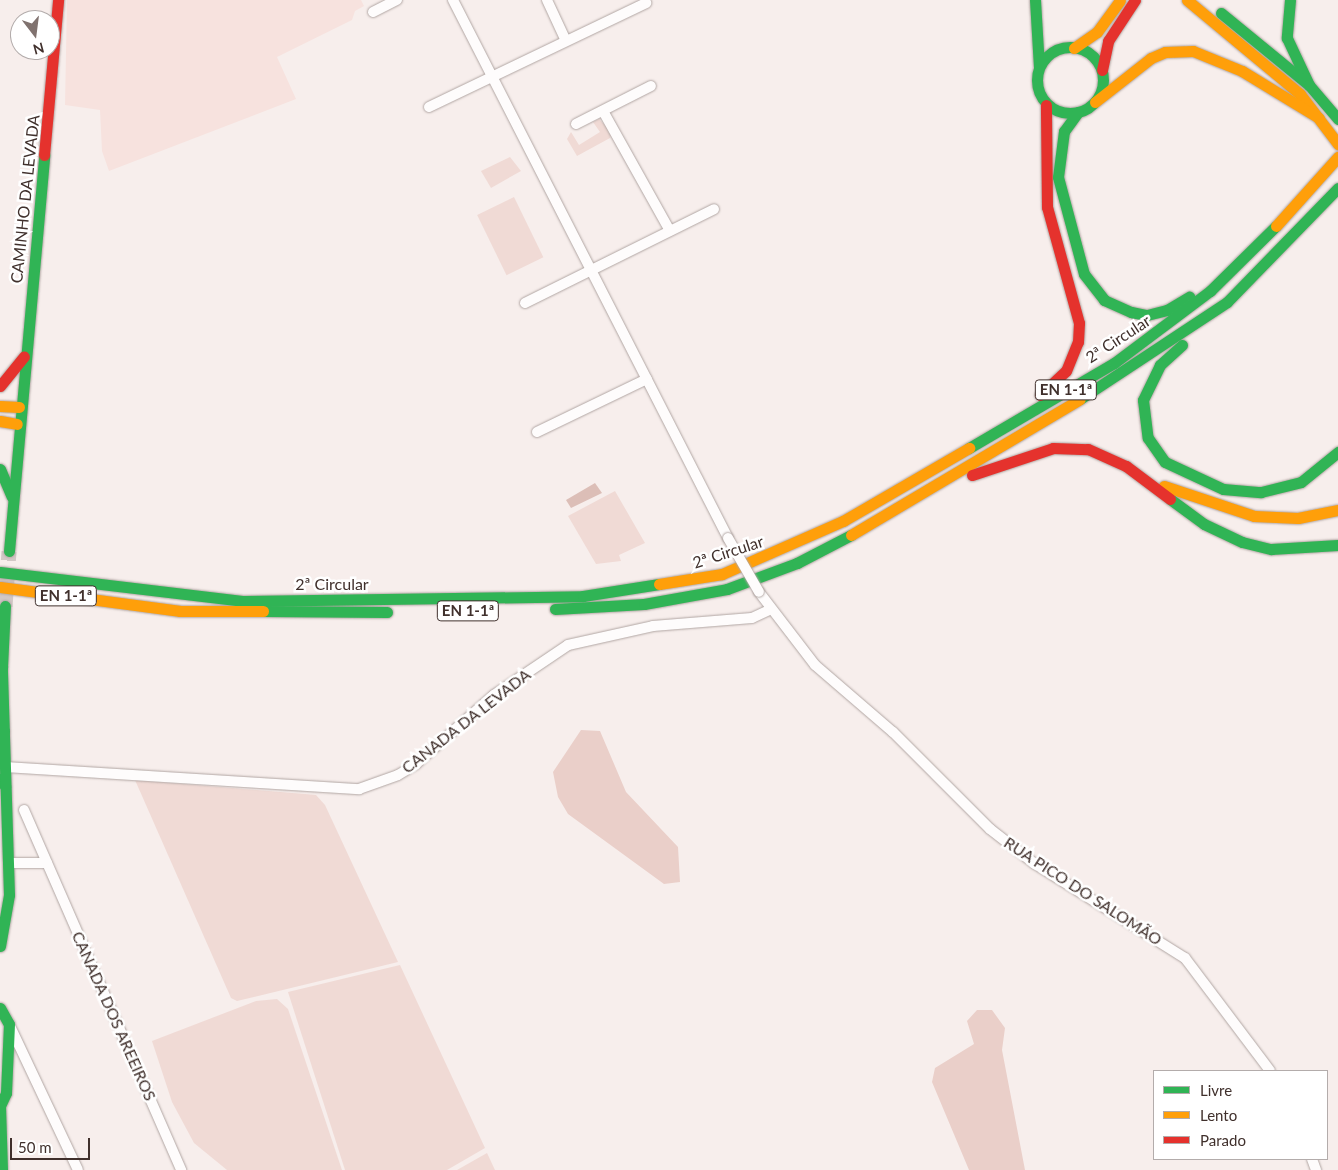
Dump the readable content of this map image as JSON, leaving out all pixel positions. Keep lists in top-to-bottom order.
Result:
{
  "streets": {
    "main road": ["CAMINHO DA LEVADA", "2ª Circular", "EN 1-1ª"],
    "street": ["CANADA DA LEVADA", "RUA PICO DO SALOMÃO", "CANADA DOS AREEIROS"]
  },
  "crossings": [
    ["CANADA DA LEVADA", "RUA PICO DO SALOMÃO"]
  ],
  "legend": ["Livre", "Lento", "Parado"],
  "scale_bar": "50 m",
  "north": "bottom"
}
